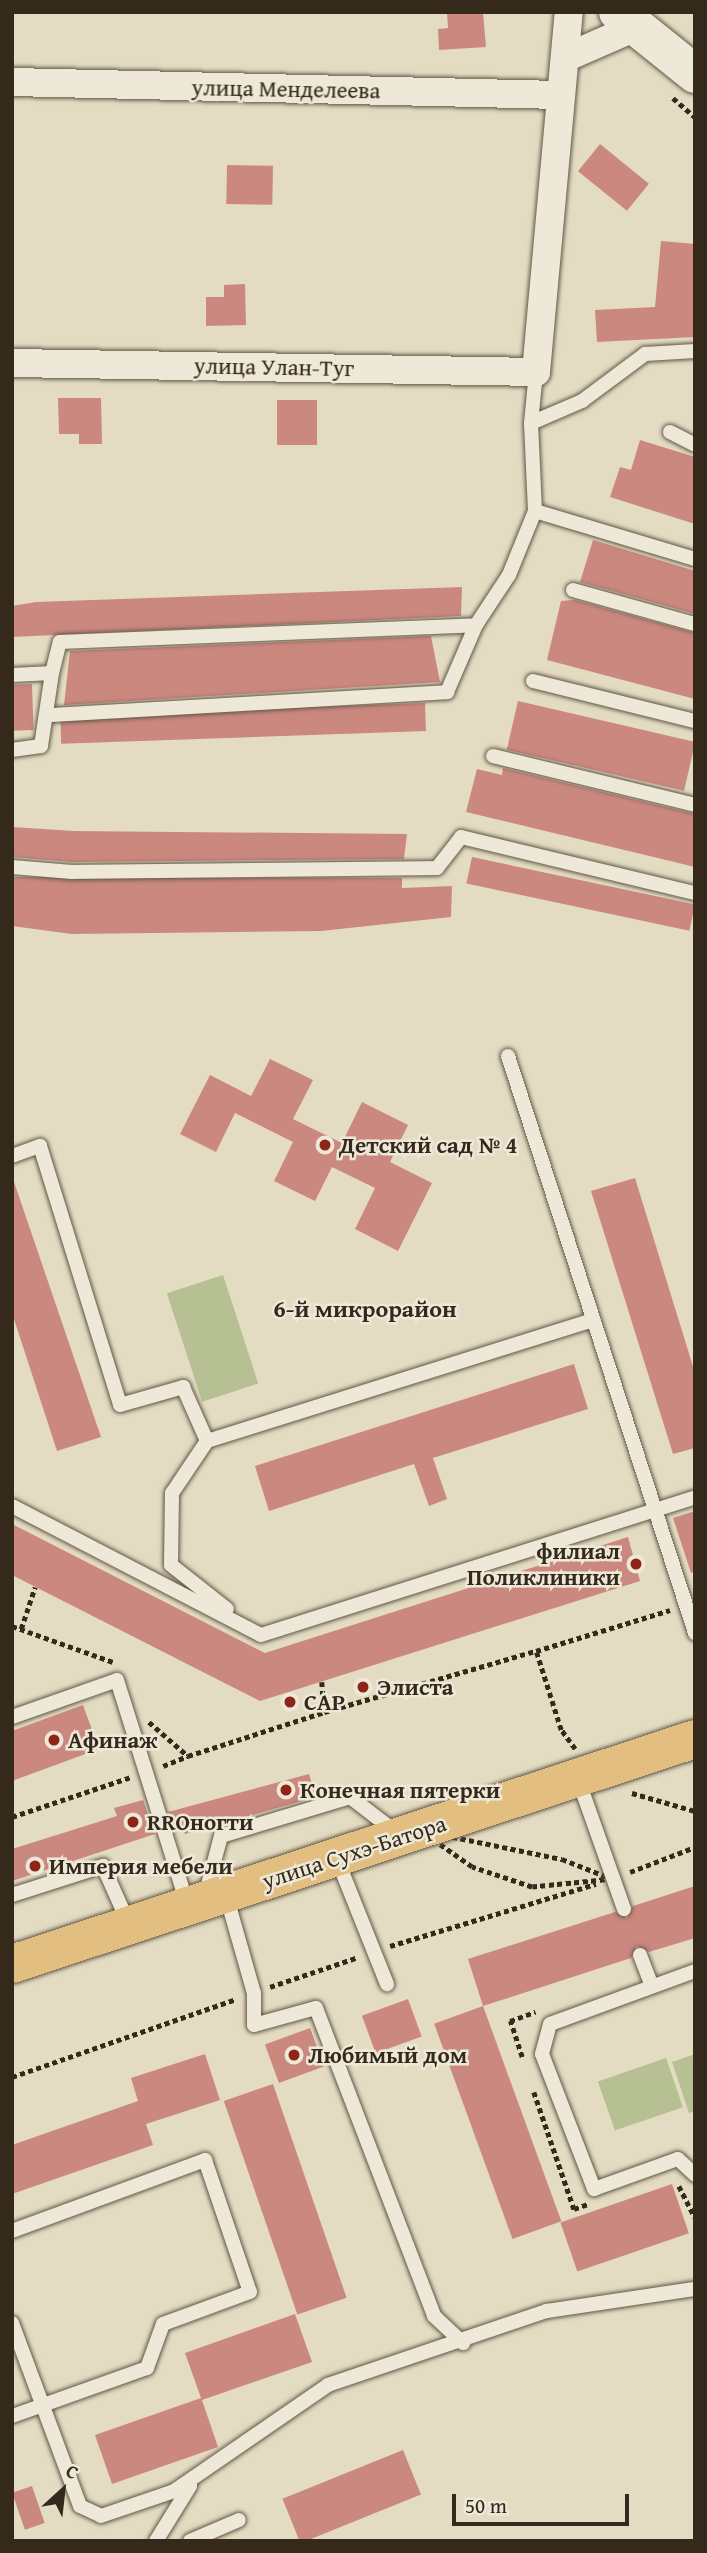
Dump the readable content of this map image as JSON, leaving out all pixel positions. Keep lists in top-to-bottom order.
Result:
{
  "streets": {
    "main road": ["улица Сухэ-Батора"],
    "street": ["улица Менделеева", "улица Улан-Туг"]
  },
  "districts": ["6-й микрорайон"],
  "places": [
    "Детский сад № 4",
    "филиал Поликлиники",
    "Элиста",
    "САР",
    "Афинаж",
    "Конечная пятерки",
    "RROногти",
    "Империя мебели",
    "Любимый дом"
  ],
  "scale_bar": "50 m",
  "north": "top right"
}
